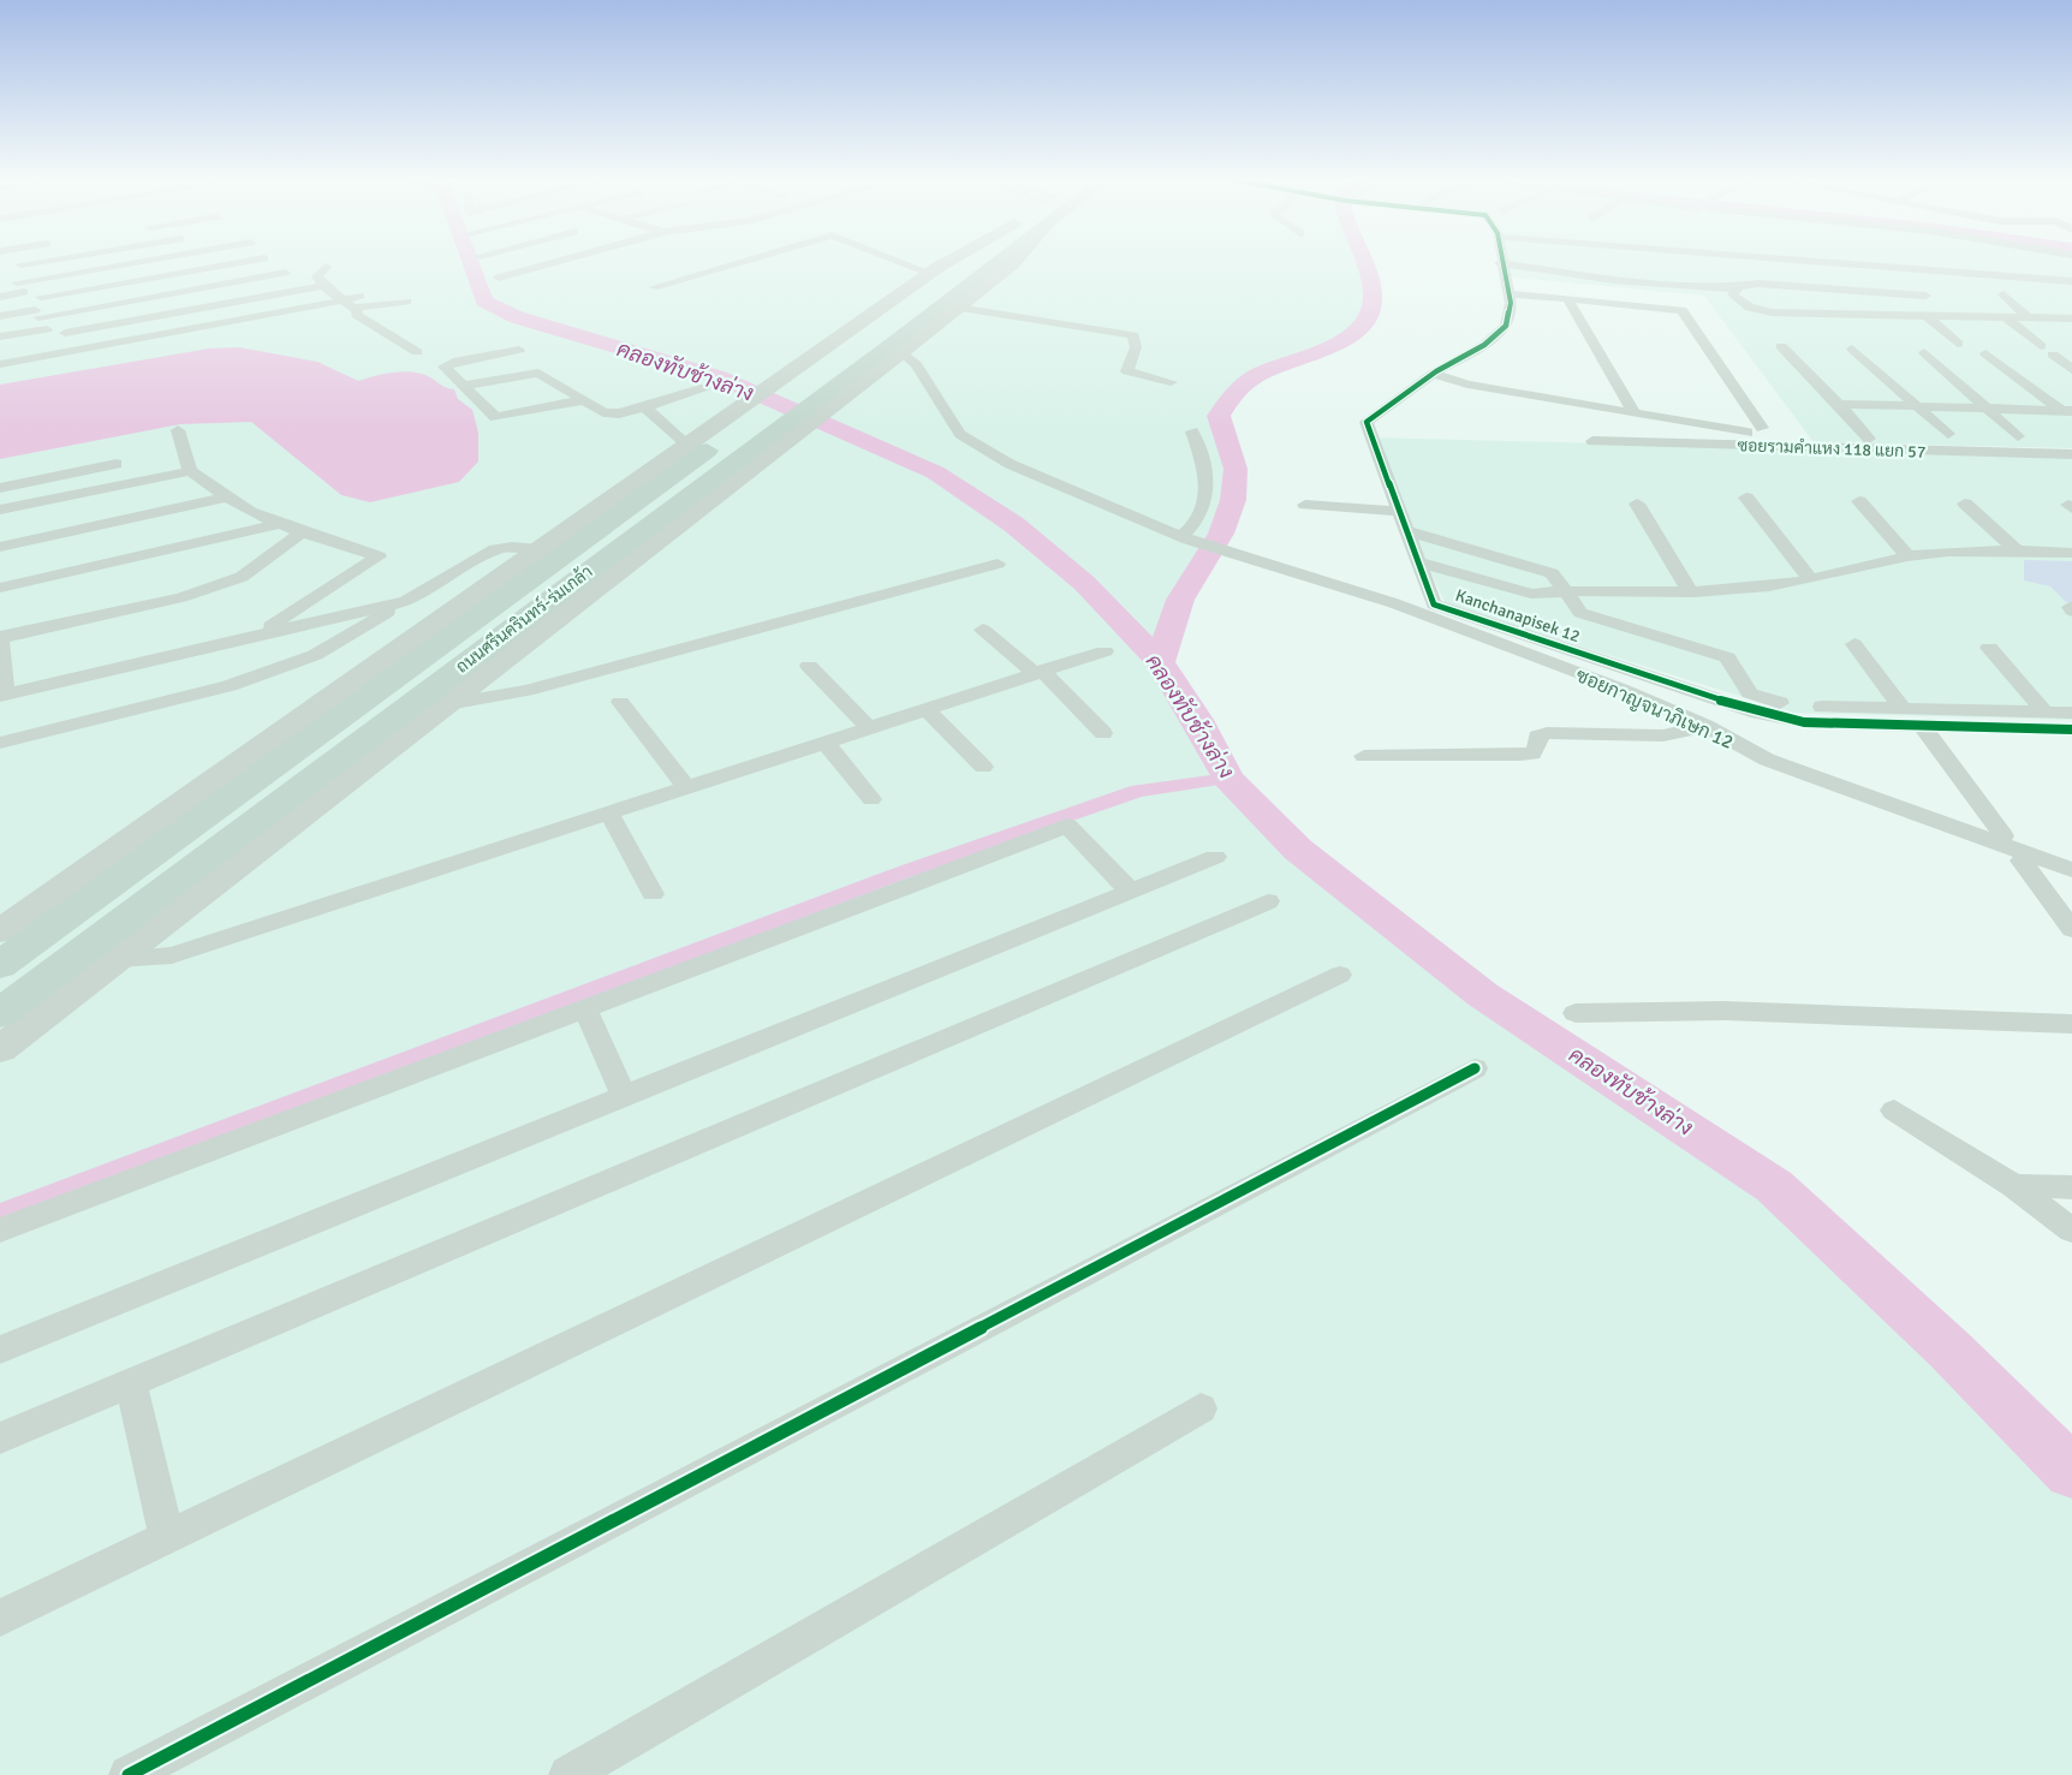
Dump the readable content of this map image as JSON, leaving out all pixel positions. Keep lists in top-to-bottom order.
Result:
{
  "streets": {
    "main road": ["ถนนศรีนครินทร์-ร่มเกล้า"],
    "street": ["ซอยรามคำแหง 118 แยก 57", "Kanchanapisek 12", "ซอยกาญจนาภิเษก 12"]
  },
  "crossings": [
    ["ถนนศรีนครินทร์-ร่มเกล้า", "ซอยกาญจนาภิเษก 12"]
  ],
  "water": ["คลองทับช้างล่าง"]
}
